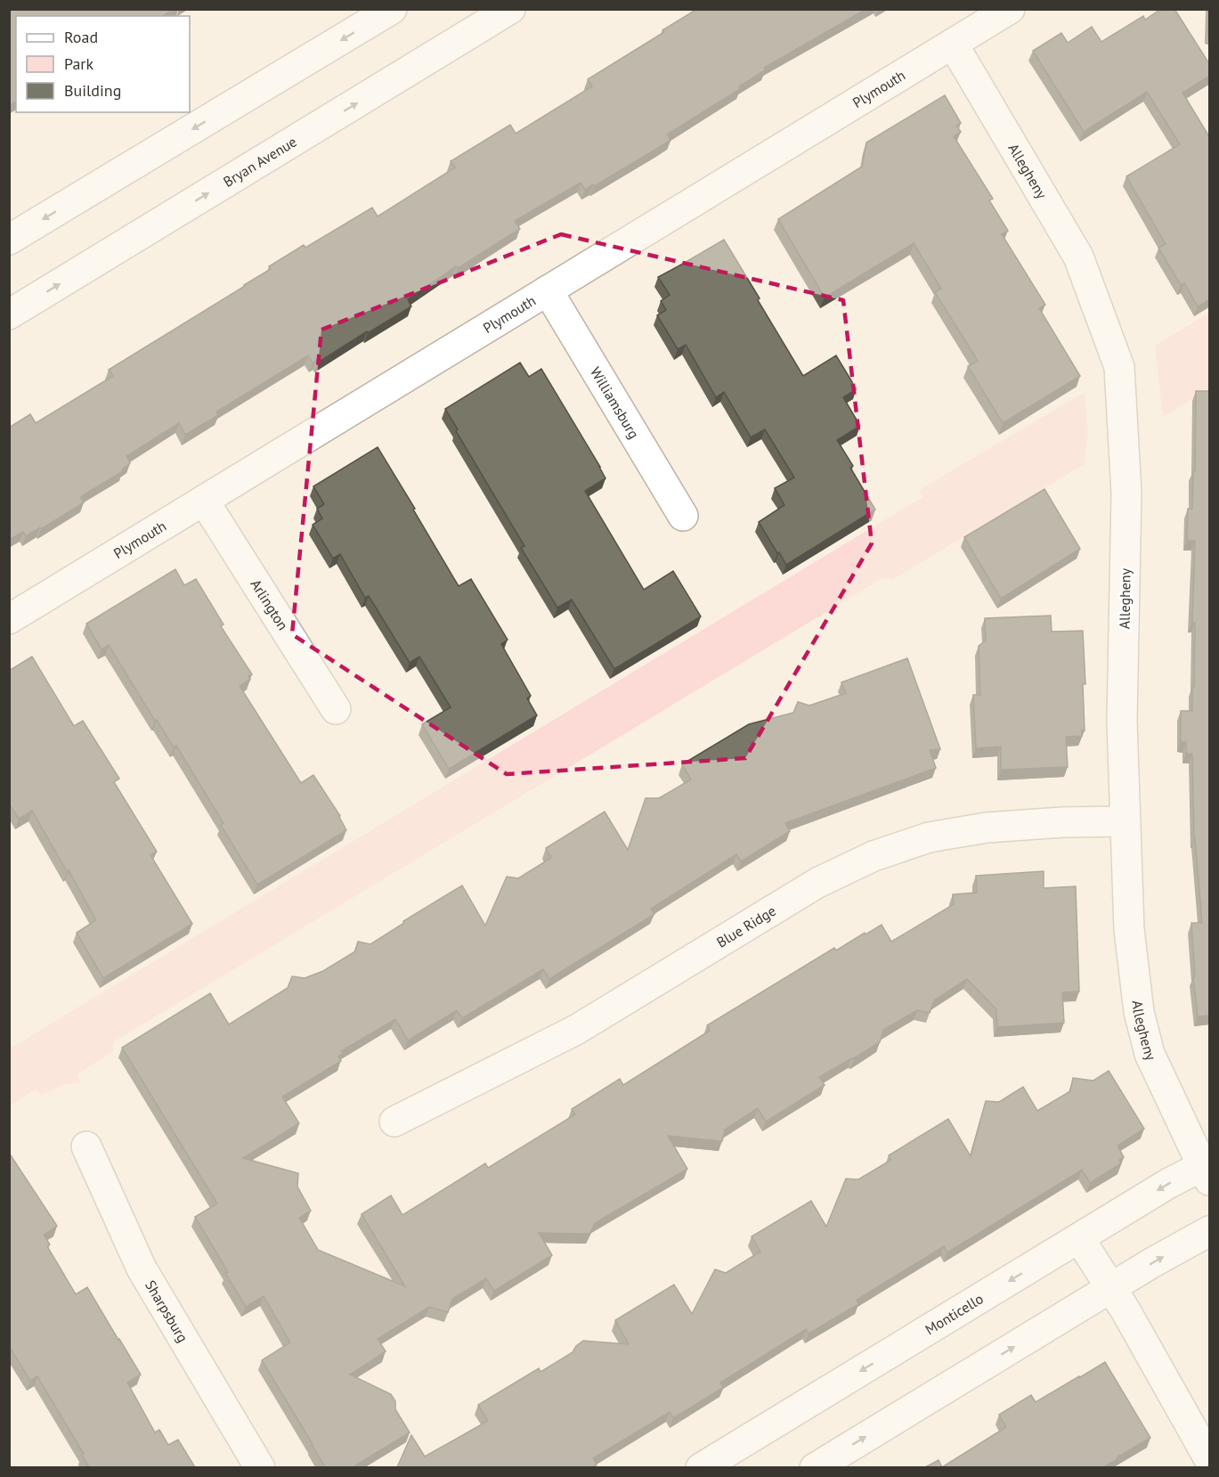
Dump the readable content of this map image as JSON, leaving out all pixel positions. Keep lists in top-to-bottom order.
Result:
{
  "streets": {
    "street": [
      "Plymouth",
      "Bryan Avenue",
      "Allegheny",
      "Williamsburg",
      "Arlington",
      "Blue Ridge",
      "Sharpsburg",
      "Monticello"
    ]
  },
  "crossings": [
    ["Plymouth", "Allegheny"],
    ["Plymouth", "Williamsburg"],
    ["Plymouth", "Arlington"],
    ["Allegheny", "Blue Ridge"],
    ["Allegheny", "Monticello"]
  ],
  "legend": ["Road", "Park", "Building"]
}
